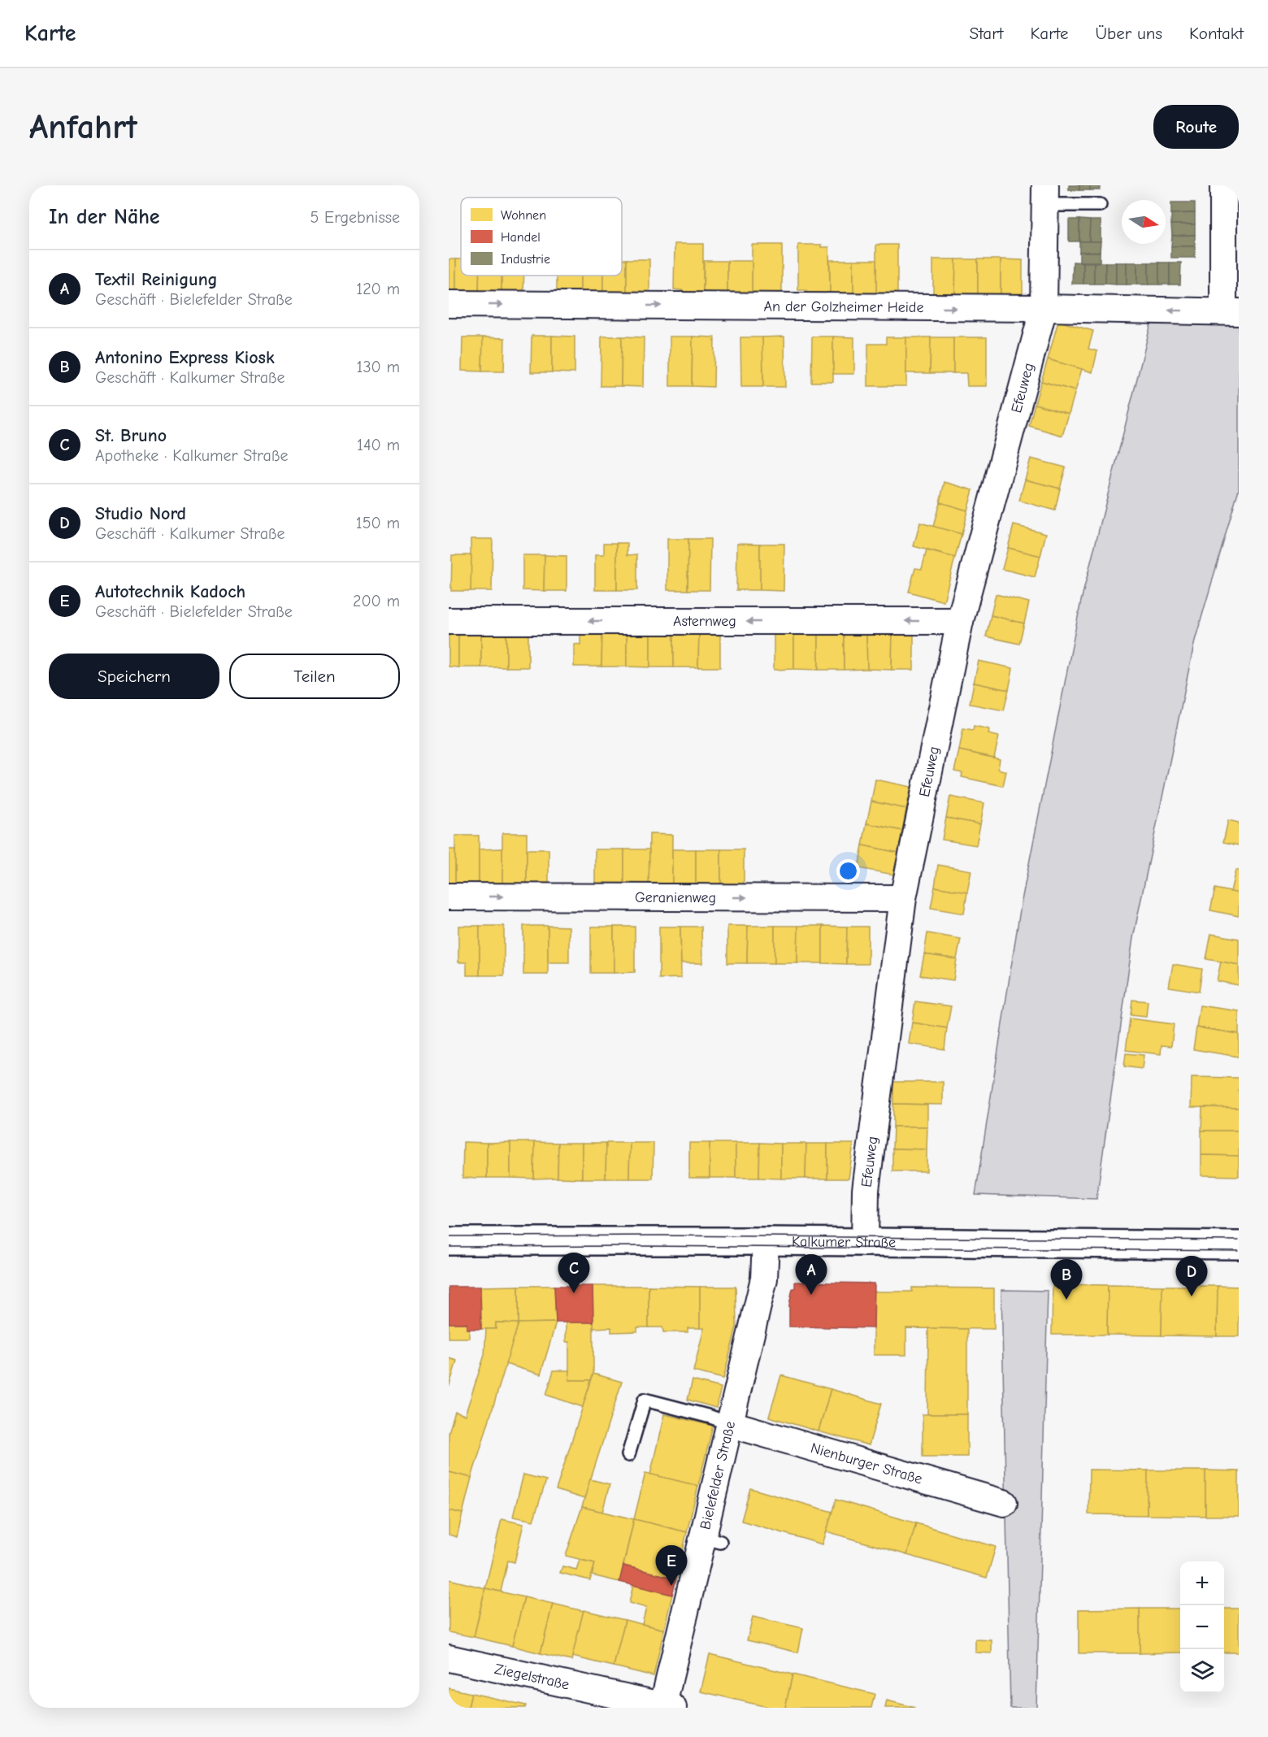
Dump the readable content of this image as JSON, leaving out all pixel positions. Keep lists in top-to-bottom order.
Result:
{
  "streets": {
    "main road": ["Kalkumer Straße"],
    "street": [
      "An der Golzheimer Heide",
      "Efeuweg",
      "Asternweg",
      "Geranienweg",
      "Nienburger Straße",
      "Bielefelder Straße",
      "Ziegelstraße"
    ]
  },
  "crossings": [
    ["An der Golzheimer Heide", "Efeuweg"],
    ["Efeuweg", "Asternweg"],
    ["Efeuweg", "Geranienweg"],
    ["Efeuweg", "Kalkumer Straße"],
    ["Kalkumer Straße", "Bielefelder Straße"],
    ["Nienburger Straße", "Bielefelder Straße"],
    ["Bielefelder Straße", "Ziegelstraße"]
  ],
  "one_way": ["Asternweg", "Geranienweg"],
  "legend": ["Wohnen", "Handel", "Industrie"],
  "north": "right",
  "page": {
    "header": "Karte",
    "nav": [
      "Start",
      "Karte",
      "Über uns",
      "Kontakt"
    ],
    "buttons": [
      "Route",
      ["Speichern", "Teilen"]
    ],
    "title": "Anfahrt",
    "heading": ["In der Nähe", "5 Ergebnisse"],
    "list": [
      {
        "mark": "A",
        "name": "Textil Reinigung",
        "note": "Geschäft · Bielefelder Straße",
        "value": "120 m"
      },
      {
        "mark": "B",
        "name": "Antonino Express Kiosk",
        "note": "Geschäft · Kalkumer Straße",
        "value": "130 m"
      },
      {
        "mark": "C",
        "name": "St. Bruno",
        "note": "Apotheke · Kalkumer Straße",
        "value": "140 m"
      },
      {
        "mark": "D",
        "name": "Studio Nord",
        "note": "Geschäft · Kalkumer Straße",
        "value": "150 m"
      },
      {
        "mark": "E",
        "name": "Autotechnik Kadoch",
        "note": "Geschäft · Bielefelder Straße",
        "value": "200 m"
      }
    ],
    "pins": [
      "C",
      "A",
      "D",
      "B",
      "E"
    ],
    "map_buttons": ["+", "−"]
  }
}
